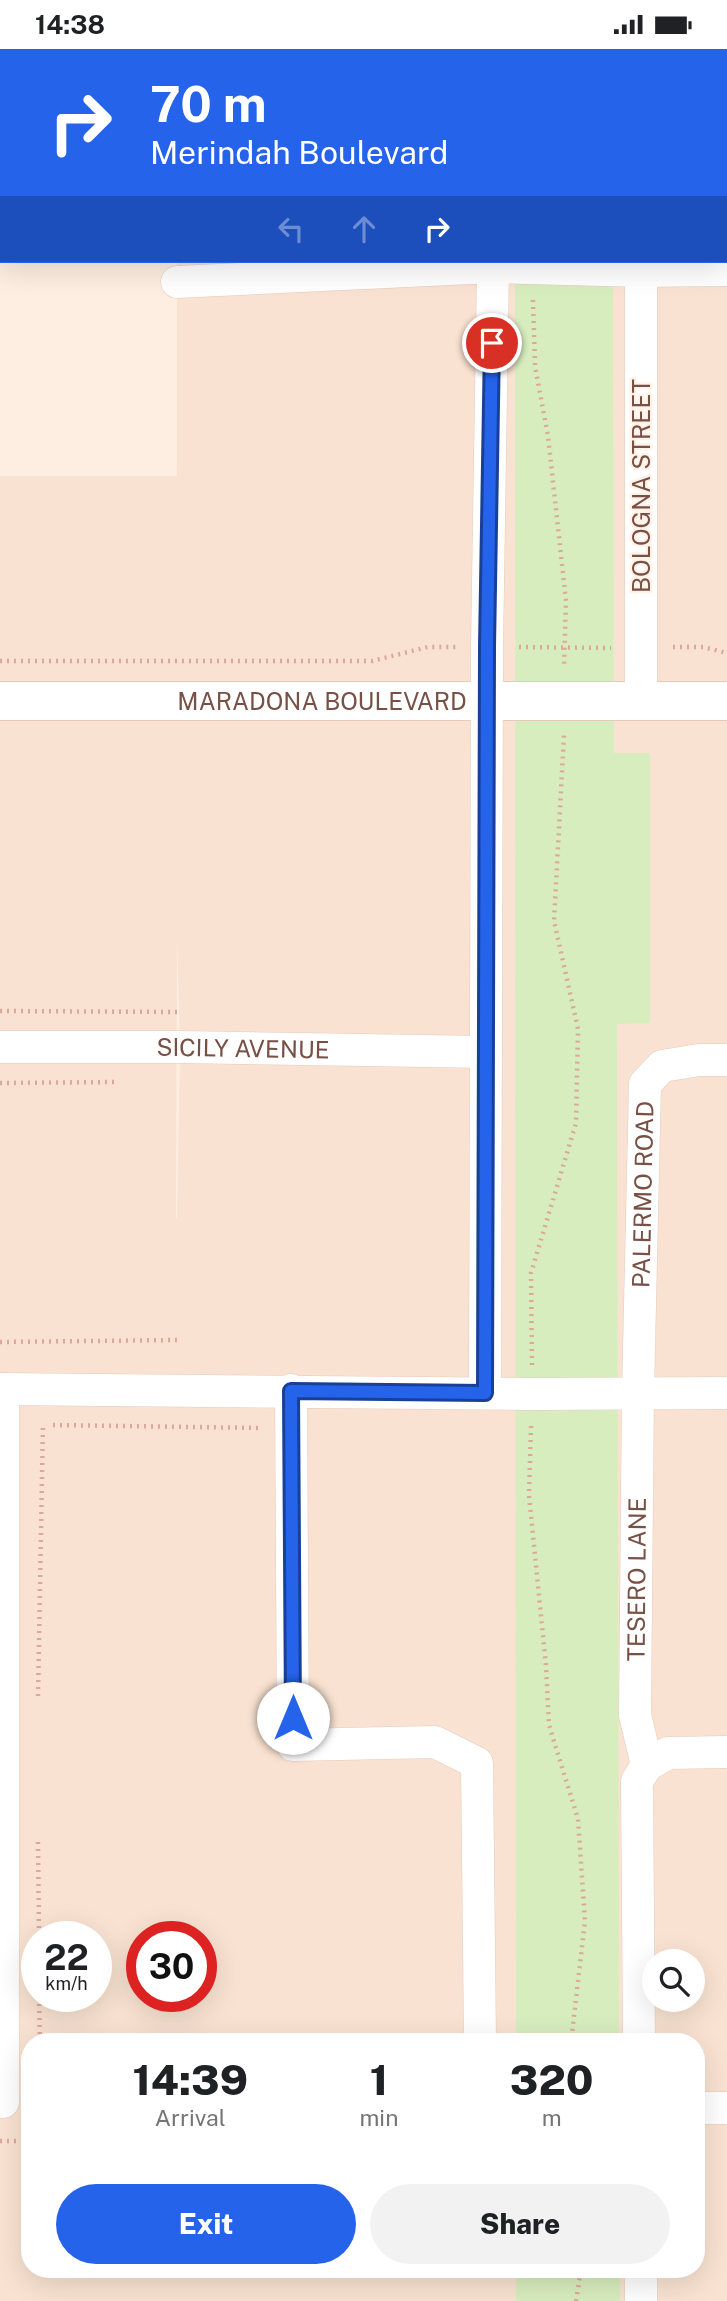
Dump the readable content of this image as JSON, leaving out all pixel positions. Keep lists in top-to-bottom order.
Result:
{
  "streets": {
    "street": [
      "BOLOGNA STREET",
      "MARADONA BOULEVARD",
      "SICILY AVENUE",
      "PALERMO ROAD",
      "TESERO LANE"
    ]
  },
  "crossings": [
    ["BOLOGNA STREET", "MARADONA BOULEVARD"],
    ["PALERMO ROAD", "TESERO LANE"]
  ],
  "page": {
    "status": "14:38",
    "turn": ["70 m", "Merindah Boulevard"],
    "speed": "22 km/h",
    "limit": "30",
    "eta": [
      "14:39",
      "Arrival",
      "1",
      "min",
      "320",
      "m"
    ],
    "buttons": ["Exit", "Share"]
  }
}
